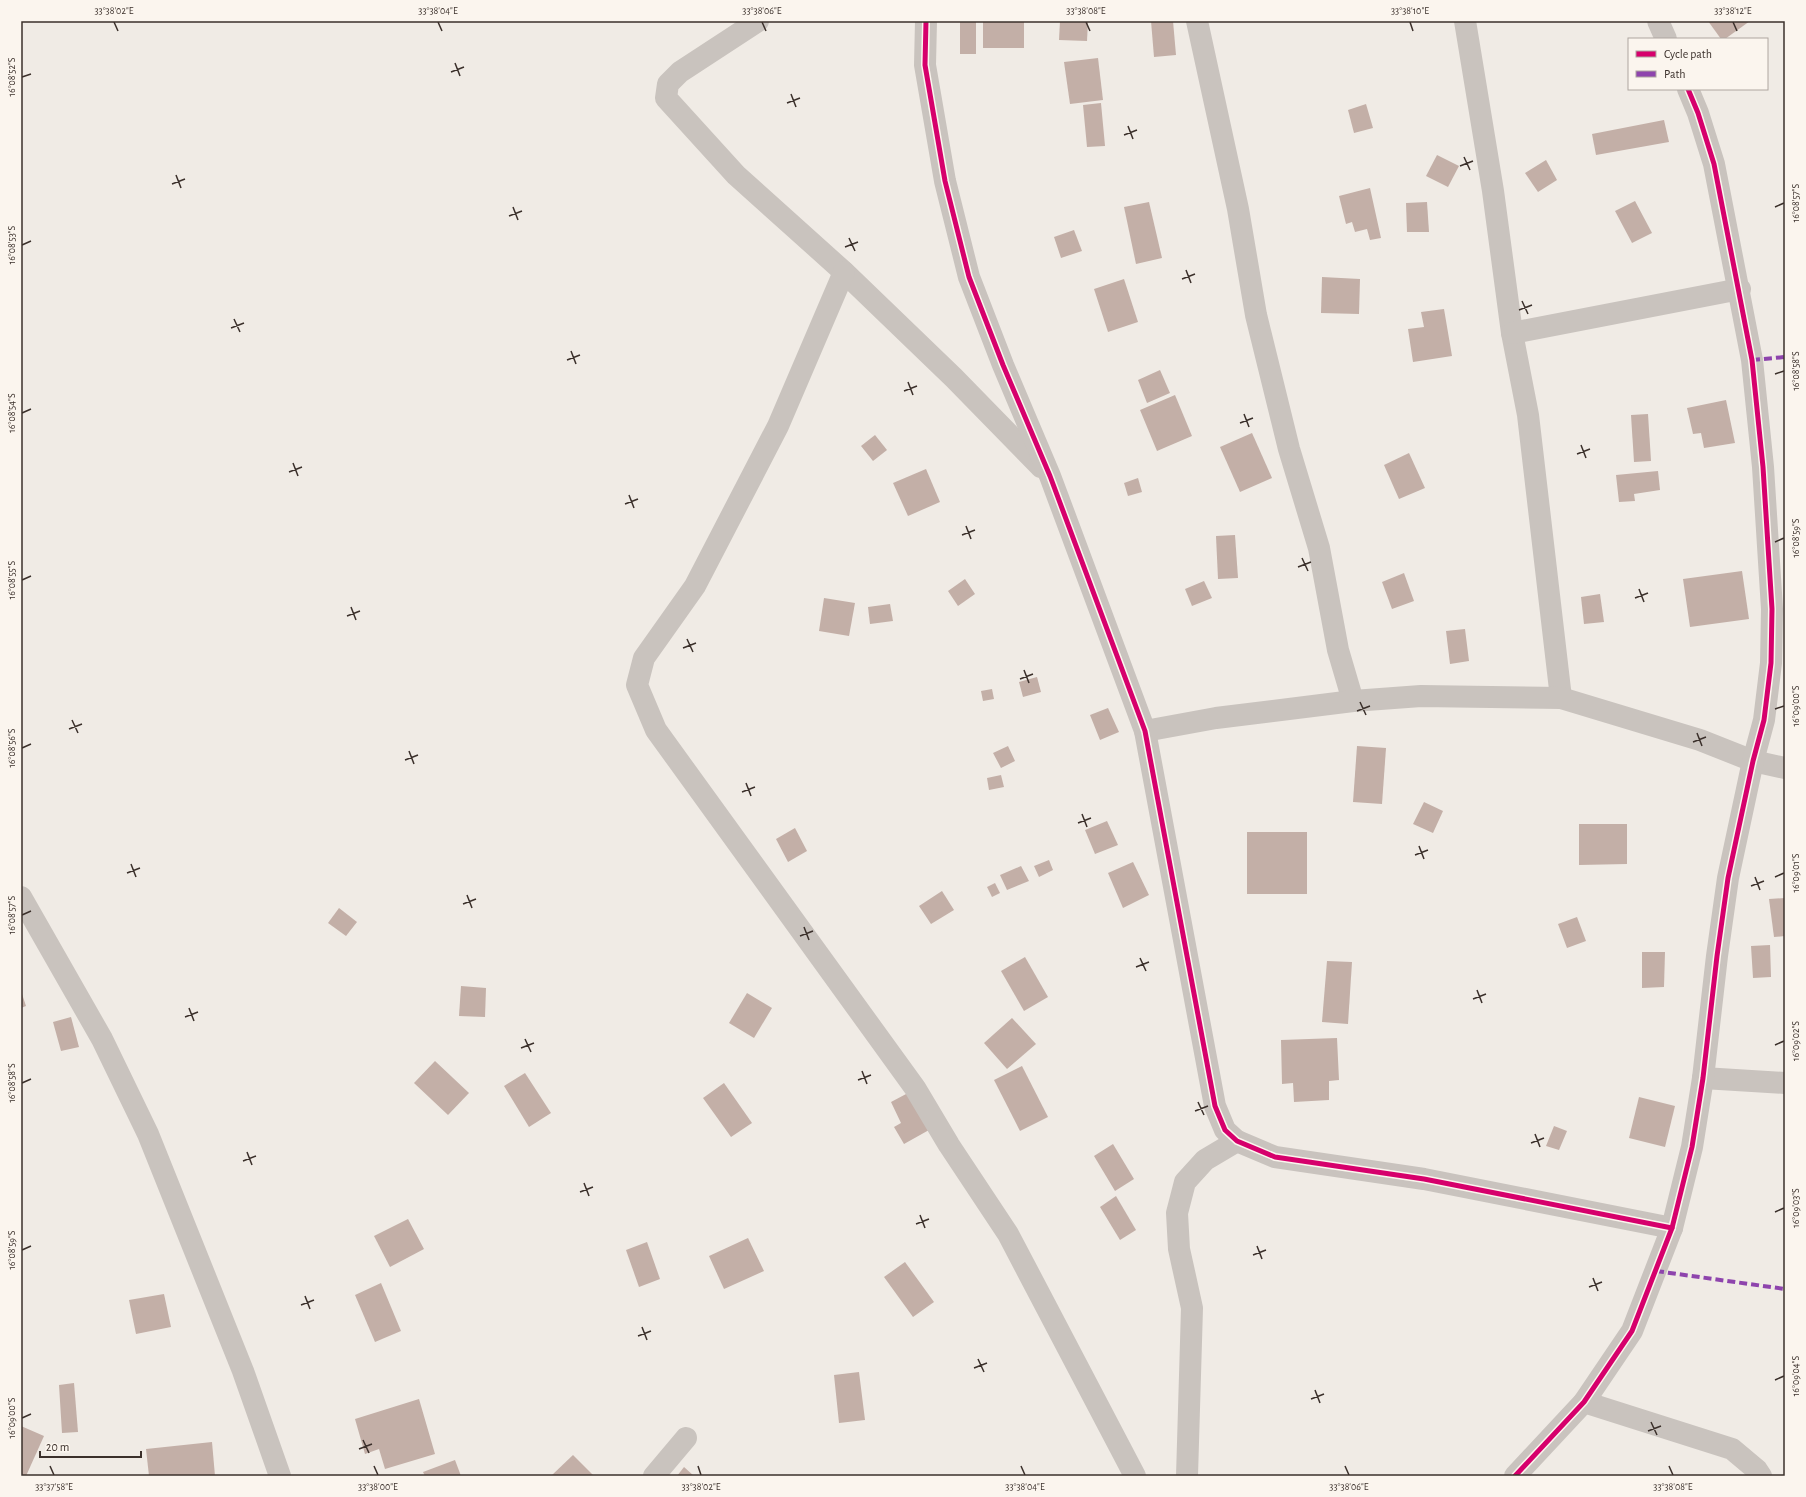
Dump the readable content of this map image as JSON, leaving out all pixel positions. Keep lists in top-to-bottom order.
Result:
{
  "legend": ["Cycle path", "Path"],
  "scale_bar": "20 m",
  "coordinates": [
    "33°38'02\"E",
    "33°38'04\"E",
    "33°38'06\"E",
    "33°38'08\"E",
    "33°38'10\"E",
    "33°38'12\"E",
    "16°08'52\"S",
    "16°08'57\"S",
    "16°08'53\"S",
    "16°08'58\"S",
    "16°08'54\"S",
    "16°08'59\"S",
    "16°08'55\"S",
    "16°09'00\"S",
    "16°08'56\"S",
    "16°09'01\"S",
    "16°09'02\"S",
    "16°09'03\"S",
    "16°09'04\"S",
    "33°37'58\"E",
    "33°38'00\"E"
  ]
}
